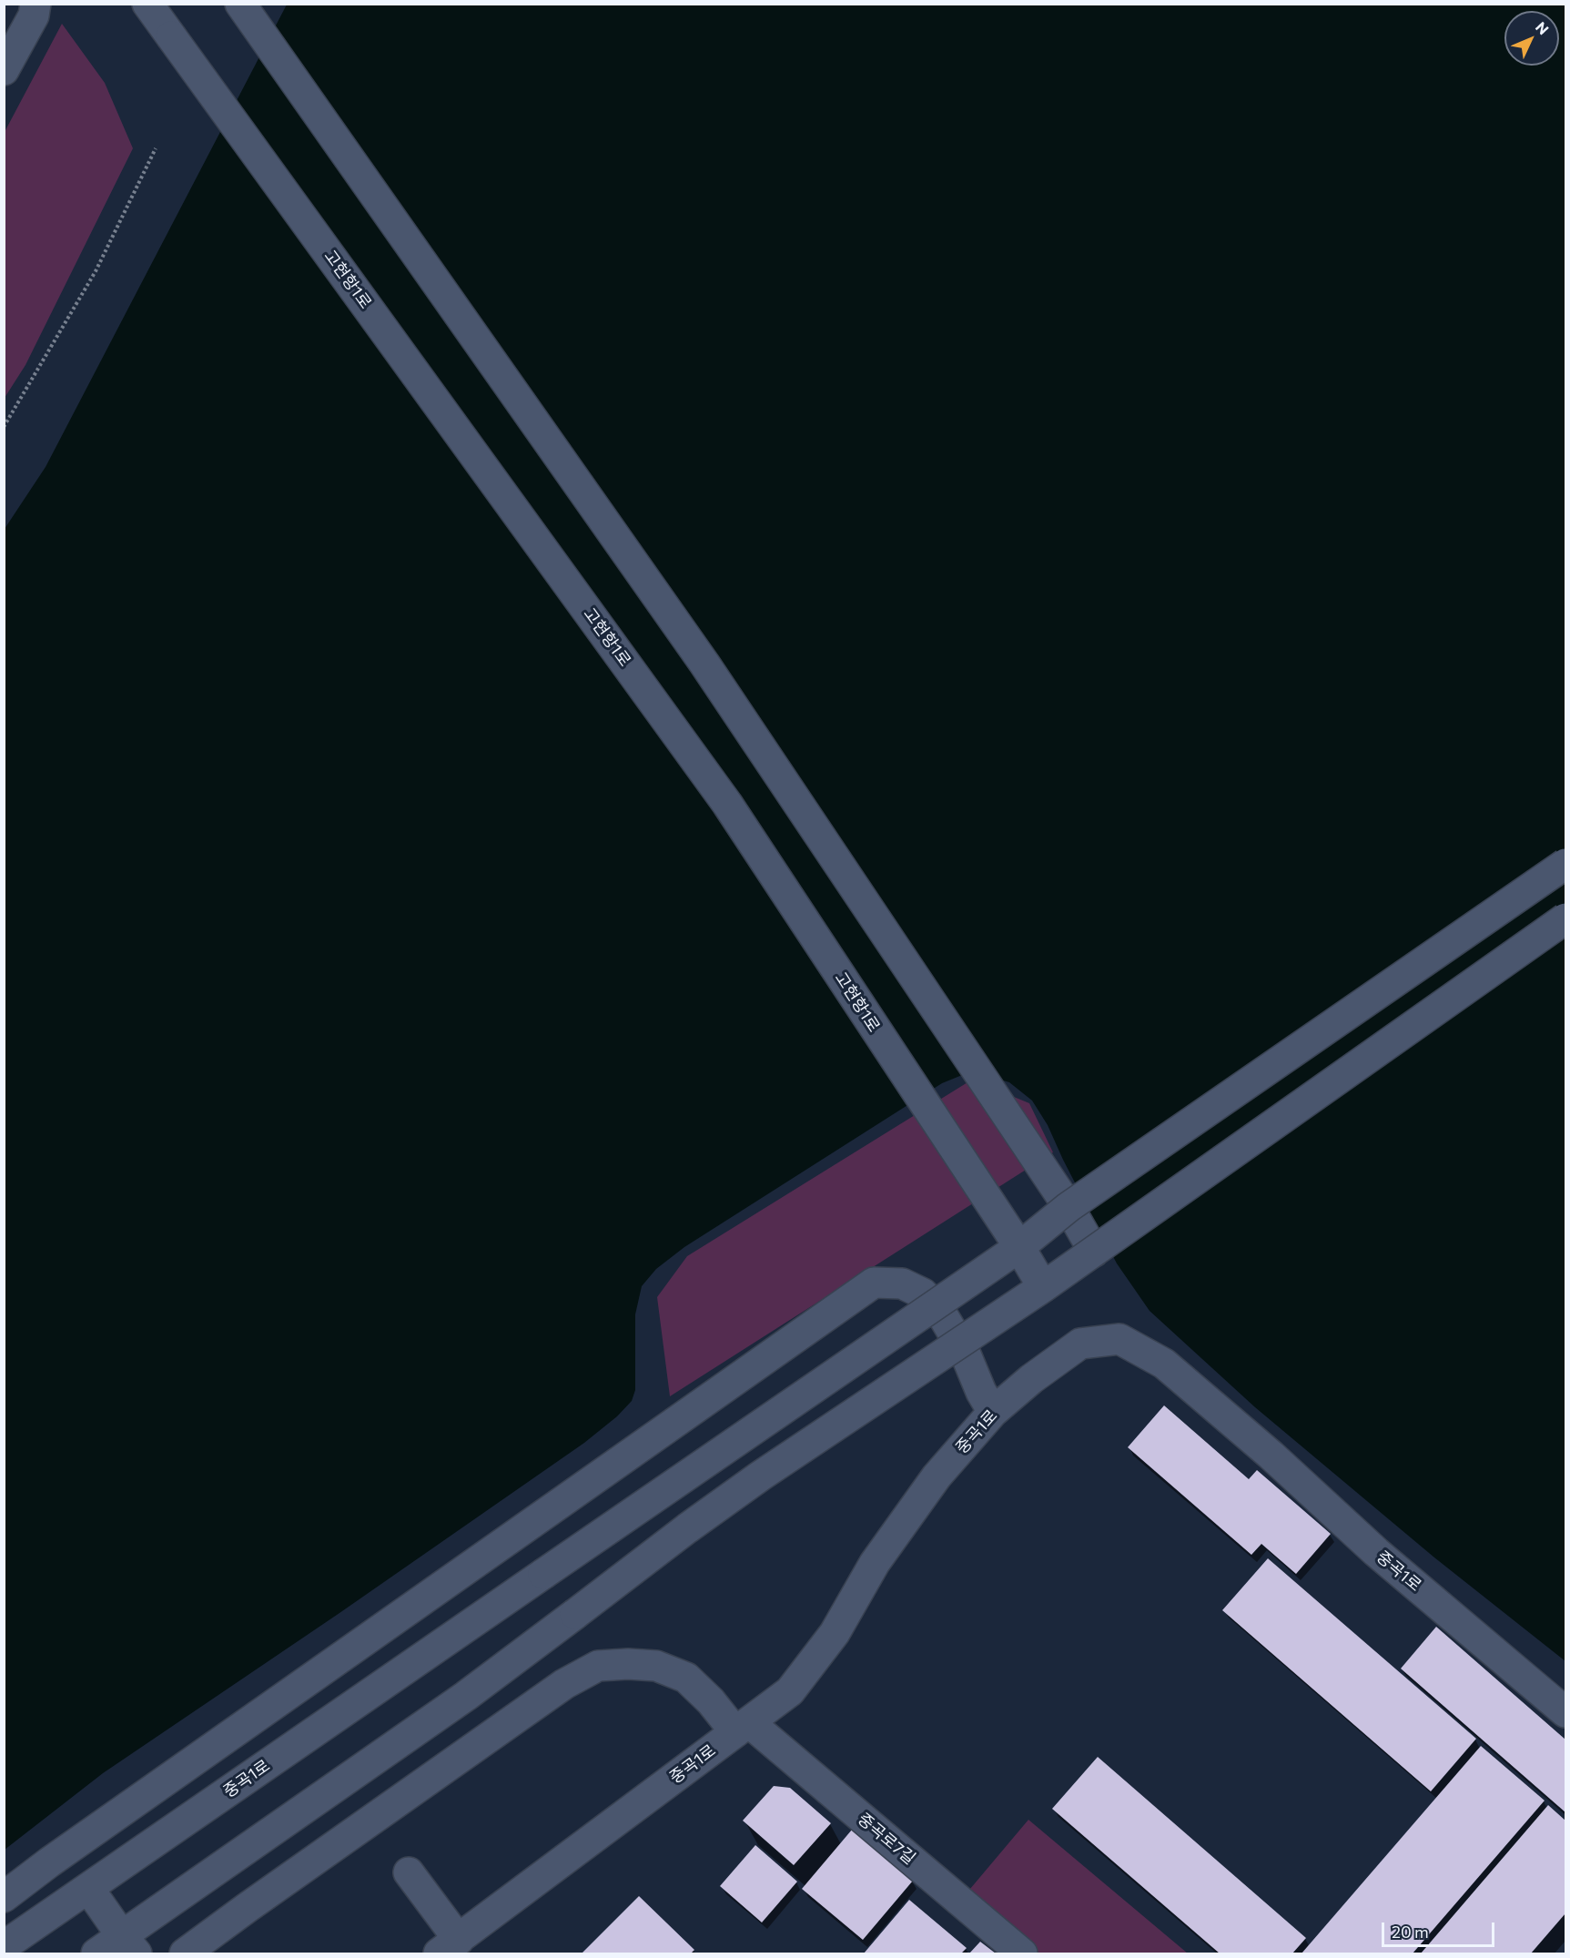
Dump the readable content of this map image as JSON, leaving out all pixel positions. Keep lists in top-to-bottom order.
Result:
{
  "streets": {
    "street": ["고현항1로", "중곡1로", "중곡로7길"]
  },
  "crossings": [
    ["고현항1로", "중곡1로"],
    ["중곡1로", "중곡로7길"]
  ],
  "scale_bar": "20 m",
  "north": "top right"
}
